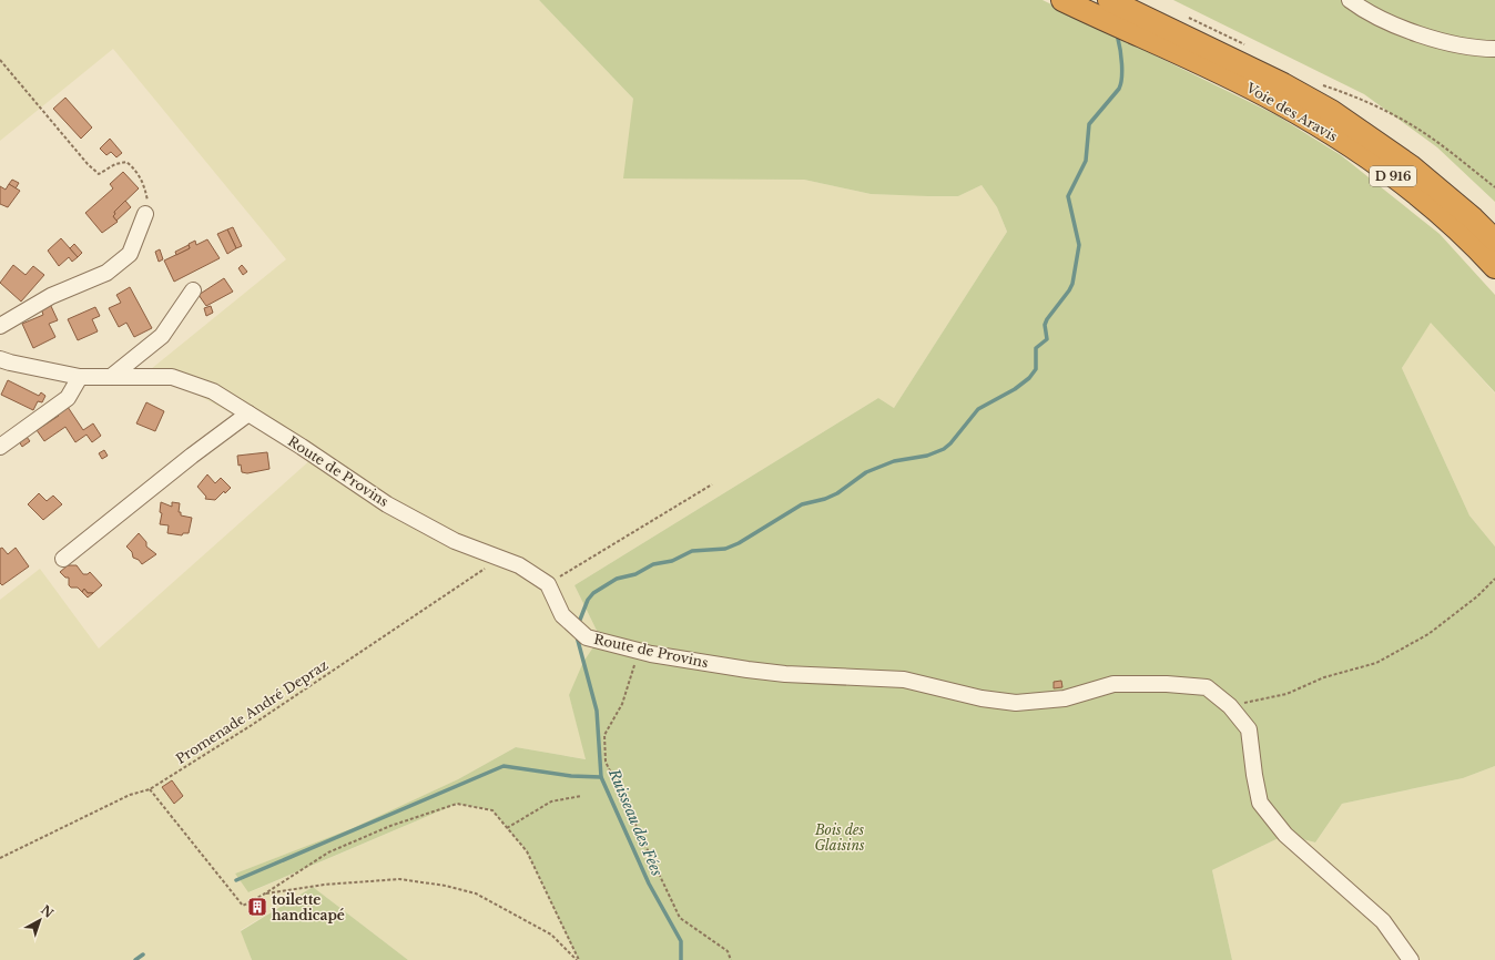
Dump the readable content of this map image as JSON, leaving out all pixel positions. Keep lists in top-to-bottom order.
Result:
{
  "streets": {
    "highway": ["Voie des Aravis", "D 916"],
    "street": ["Route de Provins"],
    "path": ["Promenade André Depraz"]
  },
  "crossings": [
    ["Route de Provins", "Promenade André Depraz"]
  ],
  "water": ["Ruisseau des Fées"],
  "parks": ["Bois des Glaisins"],
  "places": {
    "building": ["toilette handicapé"]
  },
  "north": "top right"
}
